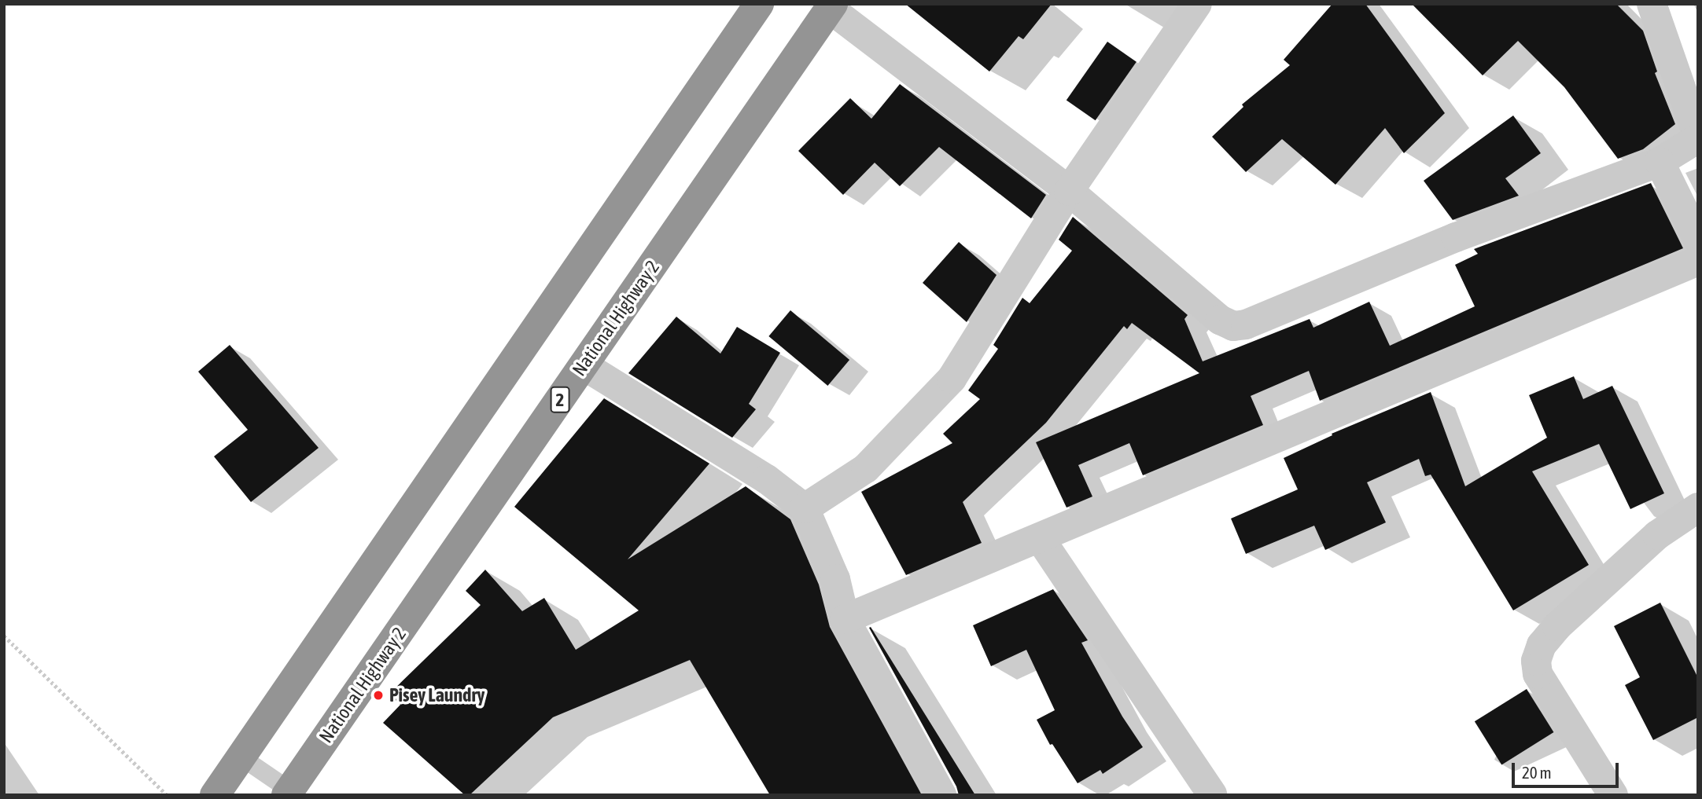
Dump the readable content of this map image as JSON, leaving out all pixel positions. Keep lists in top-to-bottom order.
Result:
{
  "streets": {
    "highway": ["National Highway 2", "2"]
  },
  "places": ["Pisey Laundry"],
  "scale_bar": "20 m"
}
